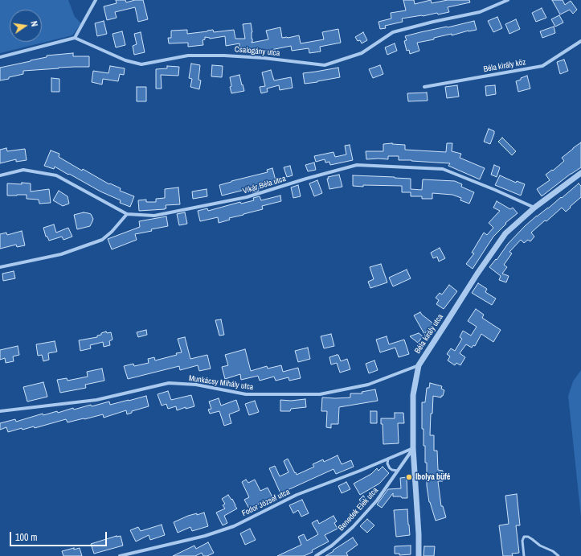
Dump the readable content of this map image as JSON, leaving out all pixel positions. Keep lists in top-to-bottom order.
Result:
{
  "streets": {
    "street": [
      "Csalogány utca",
      "Béla király köz",
      "Vikár Béla utca",
      "Béla király utca",
      "Munkácsy Mihály utca",
      "Fodor József utca",
      "Benedek Elek utca"
    ]
  },
  "crossings": [
    ["Vikár Béla utca", "Béla király utca"],
    ["Béla király utca", "Munkácsy Mihály utca"],
    ["Béla király utca", "Fodor József utca"],
    ["Béla király utca", "Benedek Elek utca"],
    ["Fodor József utca", "Benedek Elek utca"]
  ],
  "places": ["Ibolya büfé"],
  "scale_bar": "100 m",
  "north": "right"
}
